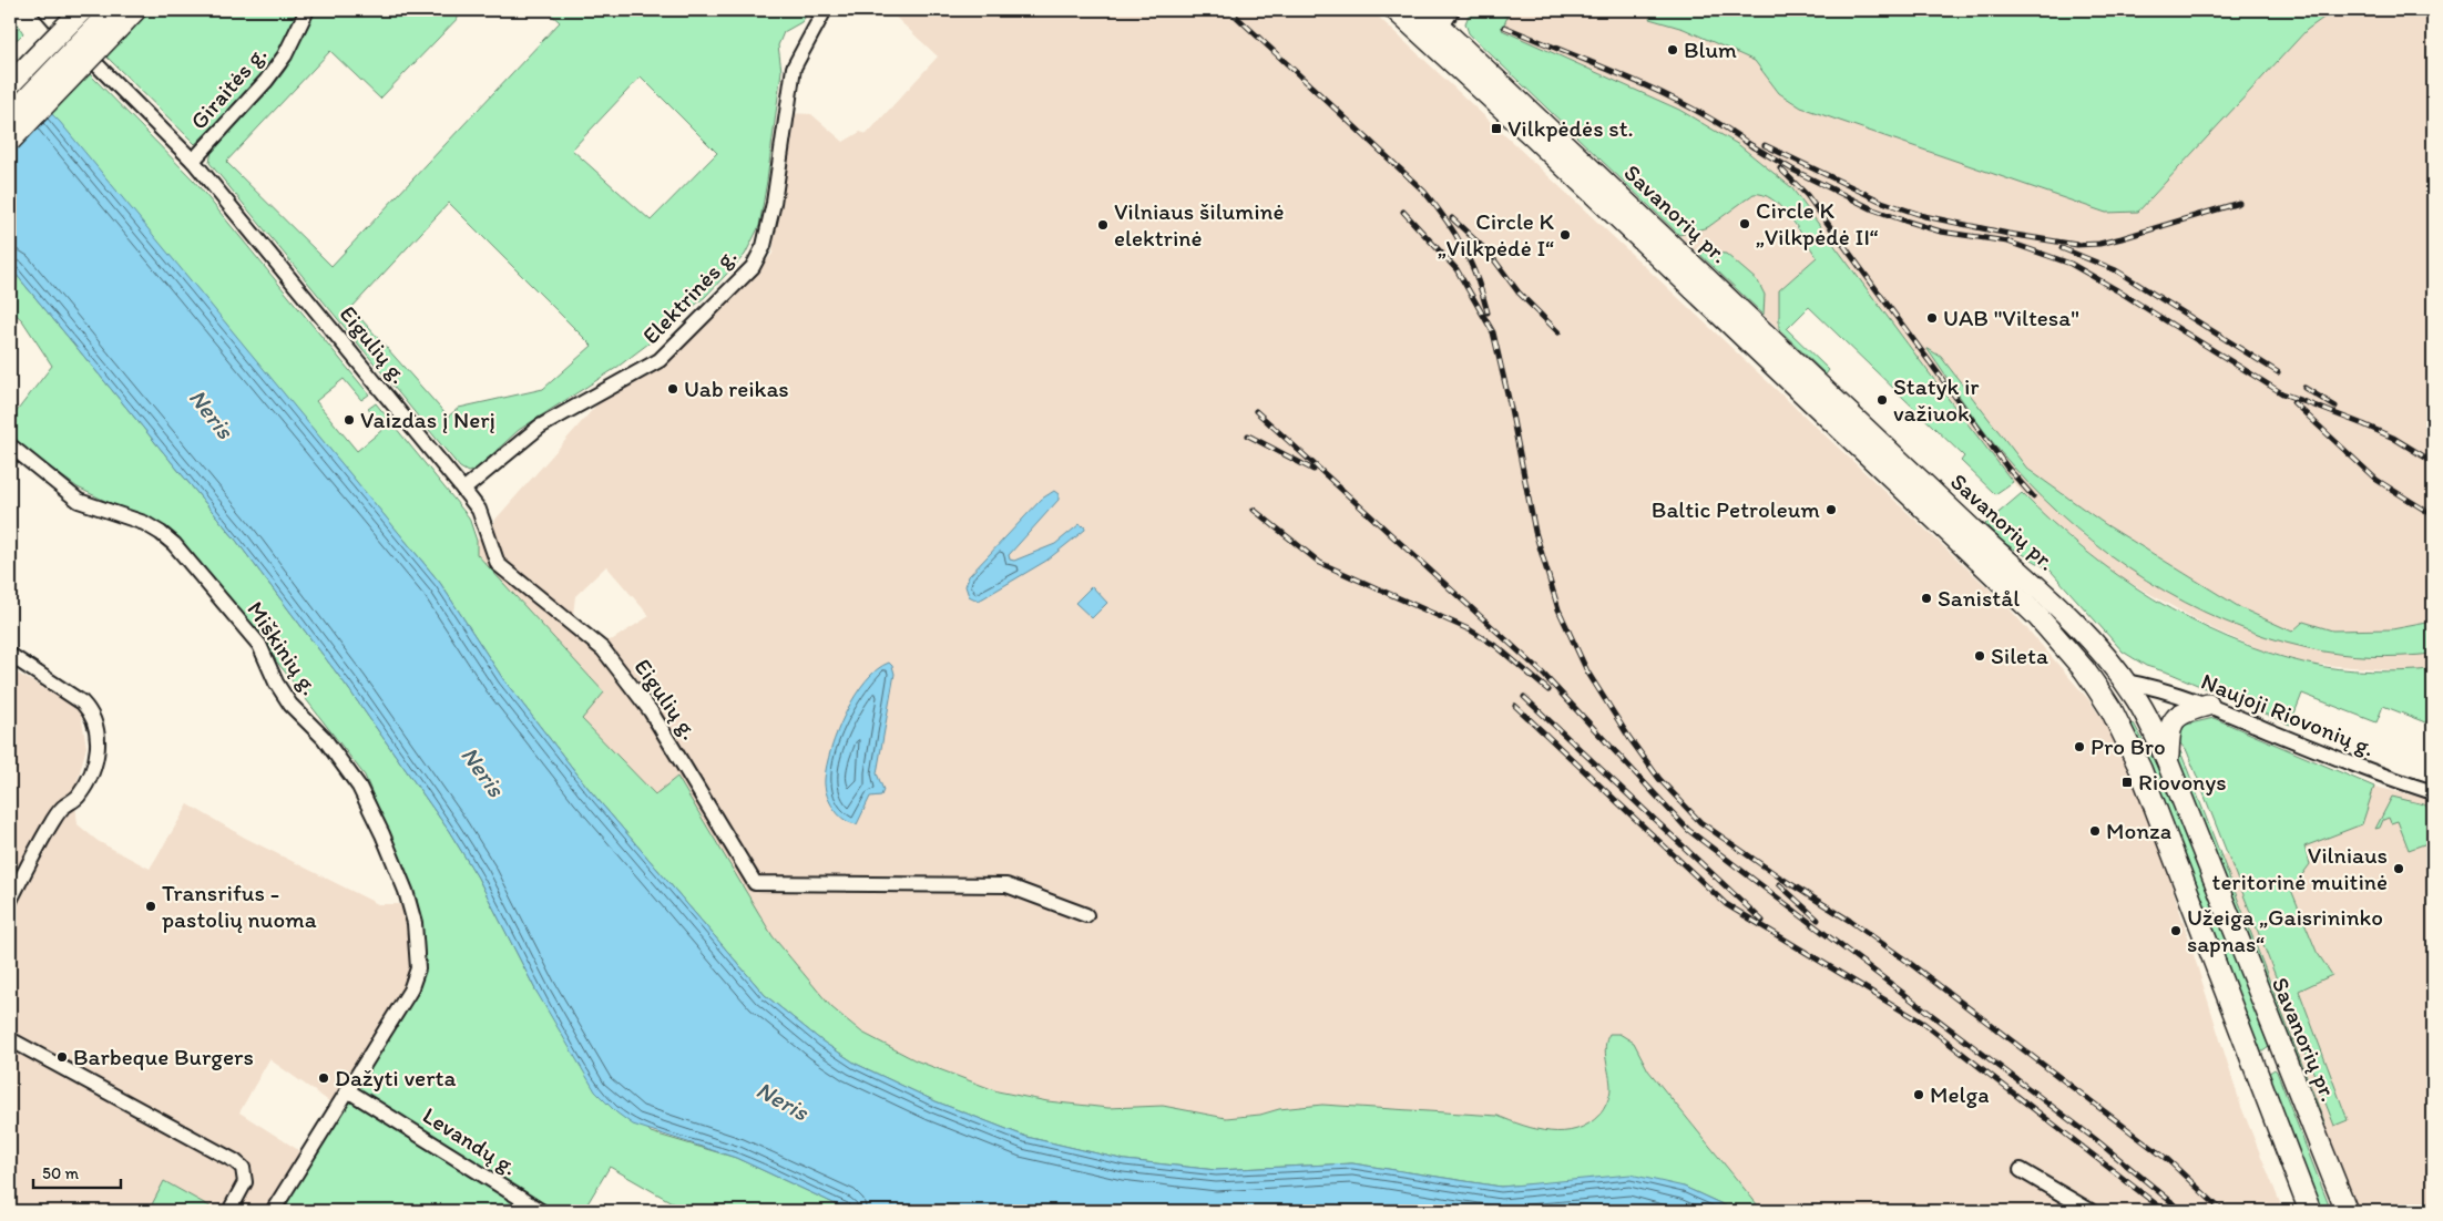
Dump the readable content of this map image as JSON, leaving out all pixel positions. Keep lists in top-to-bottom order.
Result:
{
  "streets": {
    "highway": ["Savanorių pr."],
    "street": [
      "Giraitės g.",
      "Elektrinės g.",
      "Eigulių g.",
      "Miškinių g.",
      "Naujoji Riovonių g.",
      "Levandų g."
    ]
  },
  "crossings": [
    ["Giraitės g.", "Eigulių g."],
    ["Savanorių pr.", "Naujoji Riovonių g."],
    ["Elektrinės g.", "Eigulių g."],
    ["Miškinių g.", "Levandų g."]
  ],
  "water": ["Neris"],
  "places": {
    "other": [
      "Blum",
      "Circle K „Vilkpėdė II“",
      "Vilniaus šiluminė elektrinė",
      "Circle K „Vilkpėdė I“",
      "UAB \"Viltesa\"",
      "Uab reikas",
      "Statyk ir važiuok",
      "Vaizdas į Nerį",
      "Baltic Petroleum",
      "Sanistål",
      "Sileta",
      "Pro Bro",
      "Monza",
      "Vilniaus teritorinė muitinė",
      "Transrifus - pastolių nuoma",
      "Užeiga „Gaisrininko sapnas“",
      "Barbeque Burgers",
      "Dažyti verta",
      "Melga"
    ],
    "transit": ["Vilkpėdės st.", "Riovonys"]
  },
  "scale_bar": "50 m"
}
